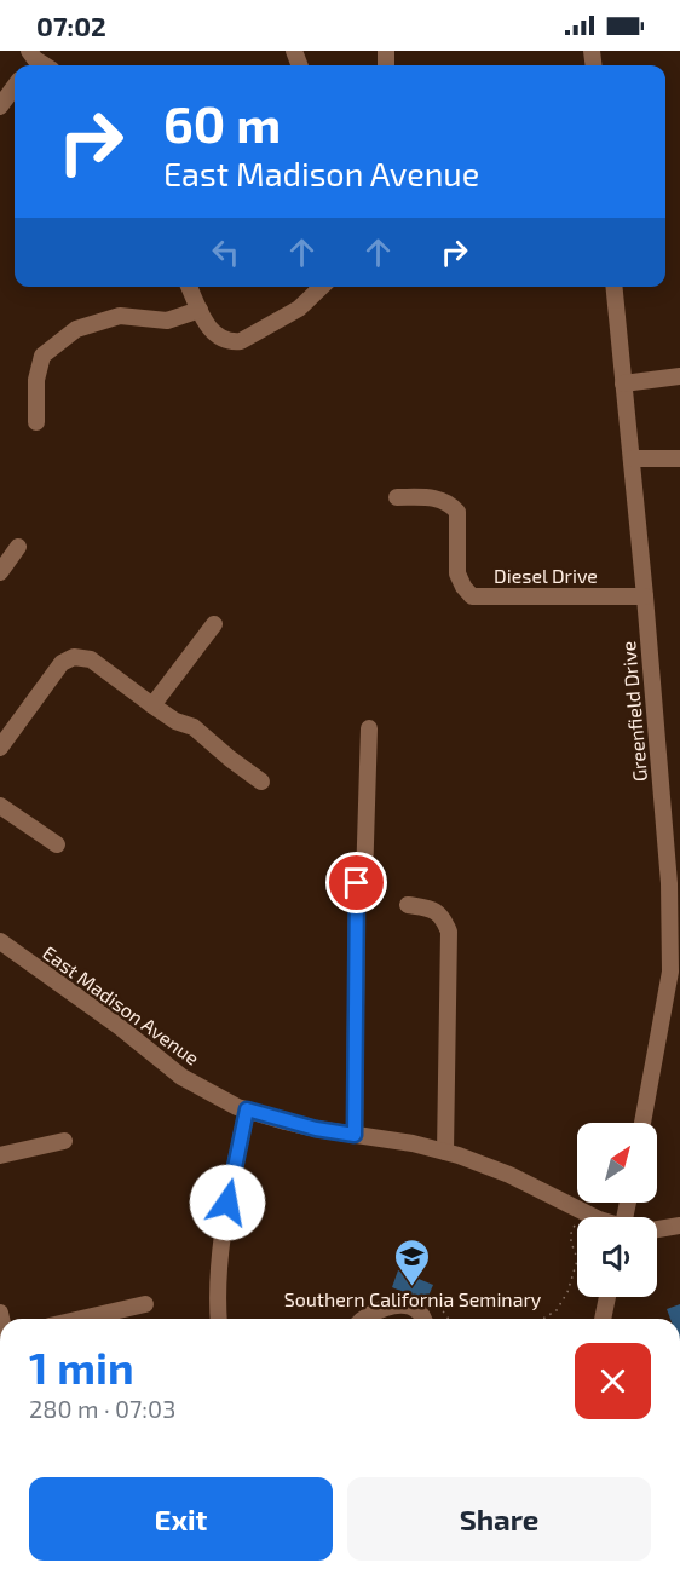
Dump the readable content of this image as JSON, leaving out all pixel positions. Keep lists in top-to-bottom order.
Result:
{
  "streets": {
    "street": ["Diesel Drive", "Greenfield Drive", "East Madison Avenue"]
  },
  "crossings": [
    ["Diesel Drive", "Greenfield Drive"]
  ],
  "places": {
    "school or university": ["Southern California Seminary"]
  },
  "north": "top right",
  "page": {
    "status": "07:02",
    "turn": ["60 m", "East Madison Avenue"],
    "heading": ["1 min", "280 m · 07:03"],
    "buttons": ["Exit", "Share"]
  }
}
